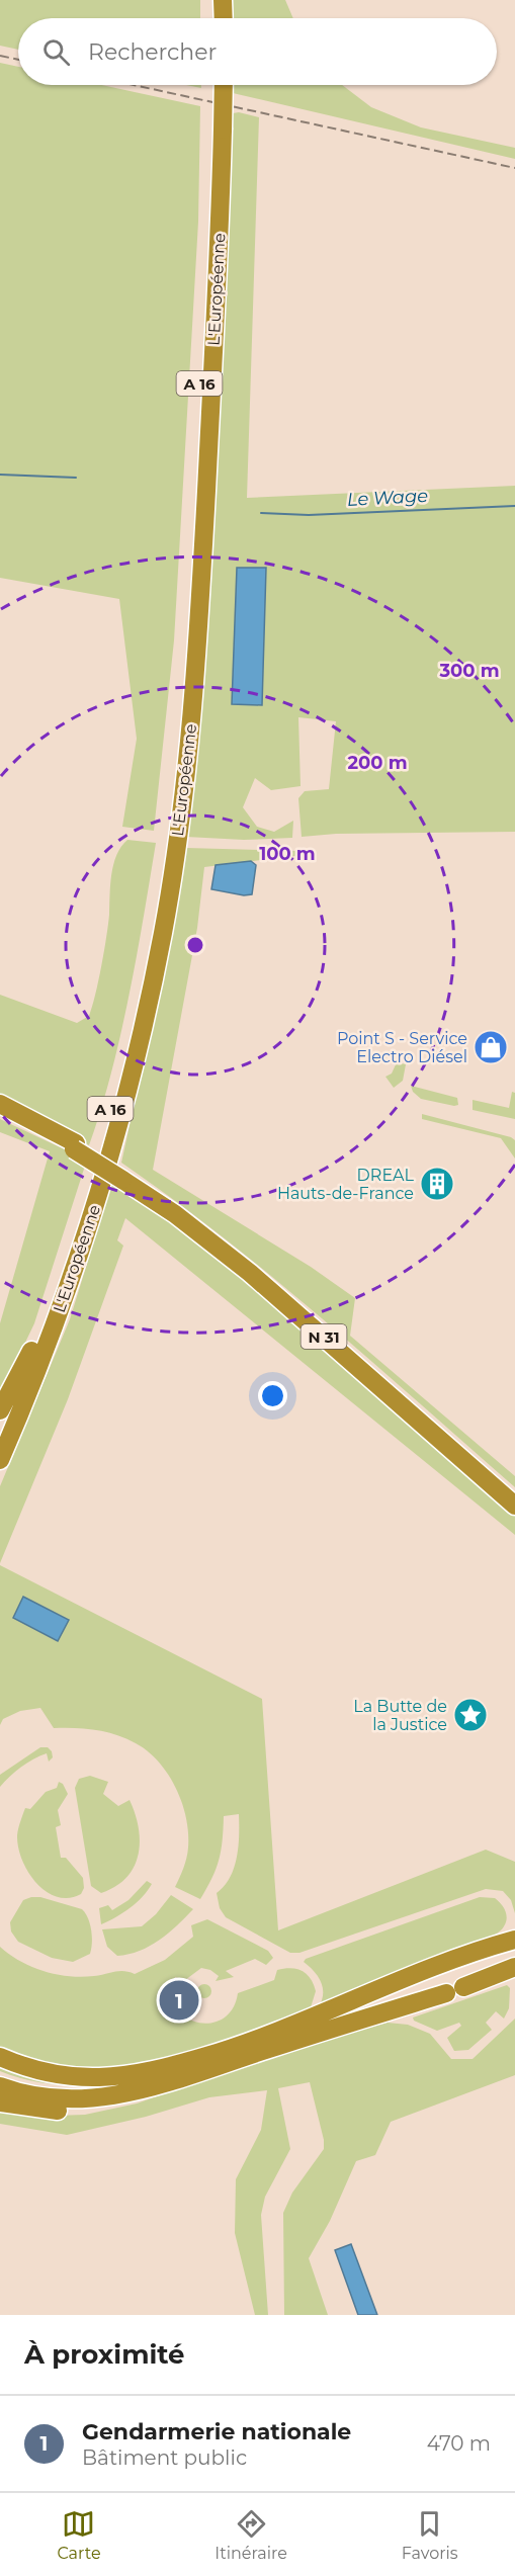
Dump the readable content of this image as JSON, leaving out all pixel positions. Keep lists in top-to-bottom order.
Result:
{
  "streets": {
    "highway": ["L'Européenne", "A 16", "N 31"]
  },
  "water": ["Le Wage"],
  "places": {
    "shop": ["Point S - Service Electro Diésel"],
    "building": ["DREAL Hauts-de-France"],
    "place": ["La Butte de la Justice"]
  },
  "page": {
    "search": "Rechercher",
    "pins": "1",
    "heading": "À proximité",
    "list": [
      {
        "mark": "1",
        "name": "Gendarmerie nationale",
        "note": "Bâtiment public",
        "value": "470 m"
      }
    ],
    "nav": ["Carte", "Itinéraire", "Favoris"]
  },
  "rings": ["300 m", "200 m", "100 m"]
}
